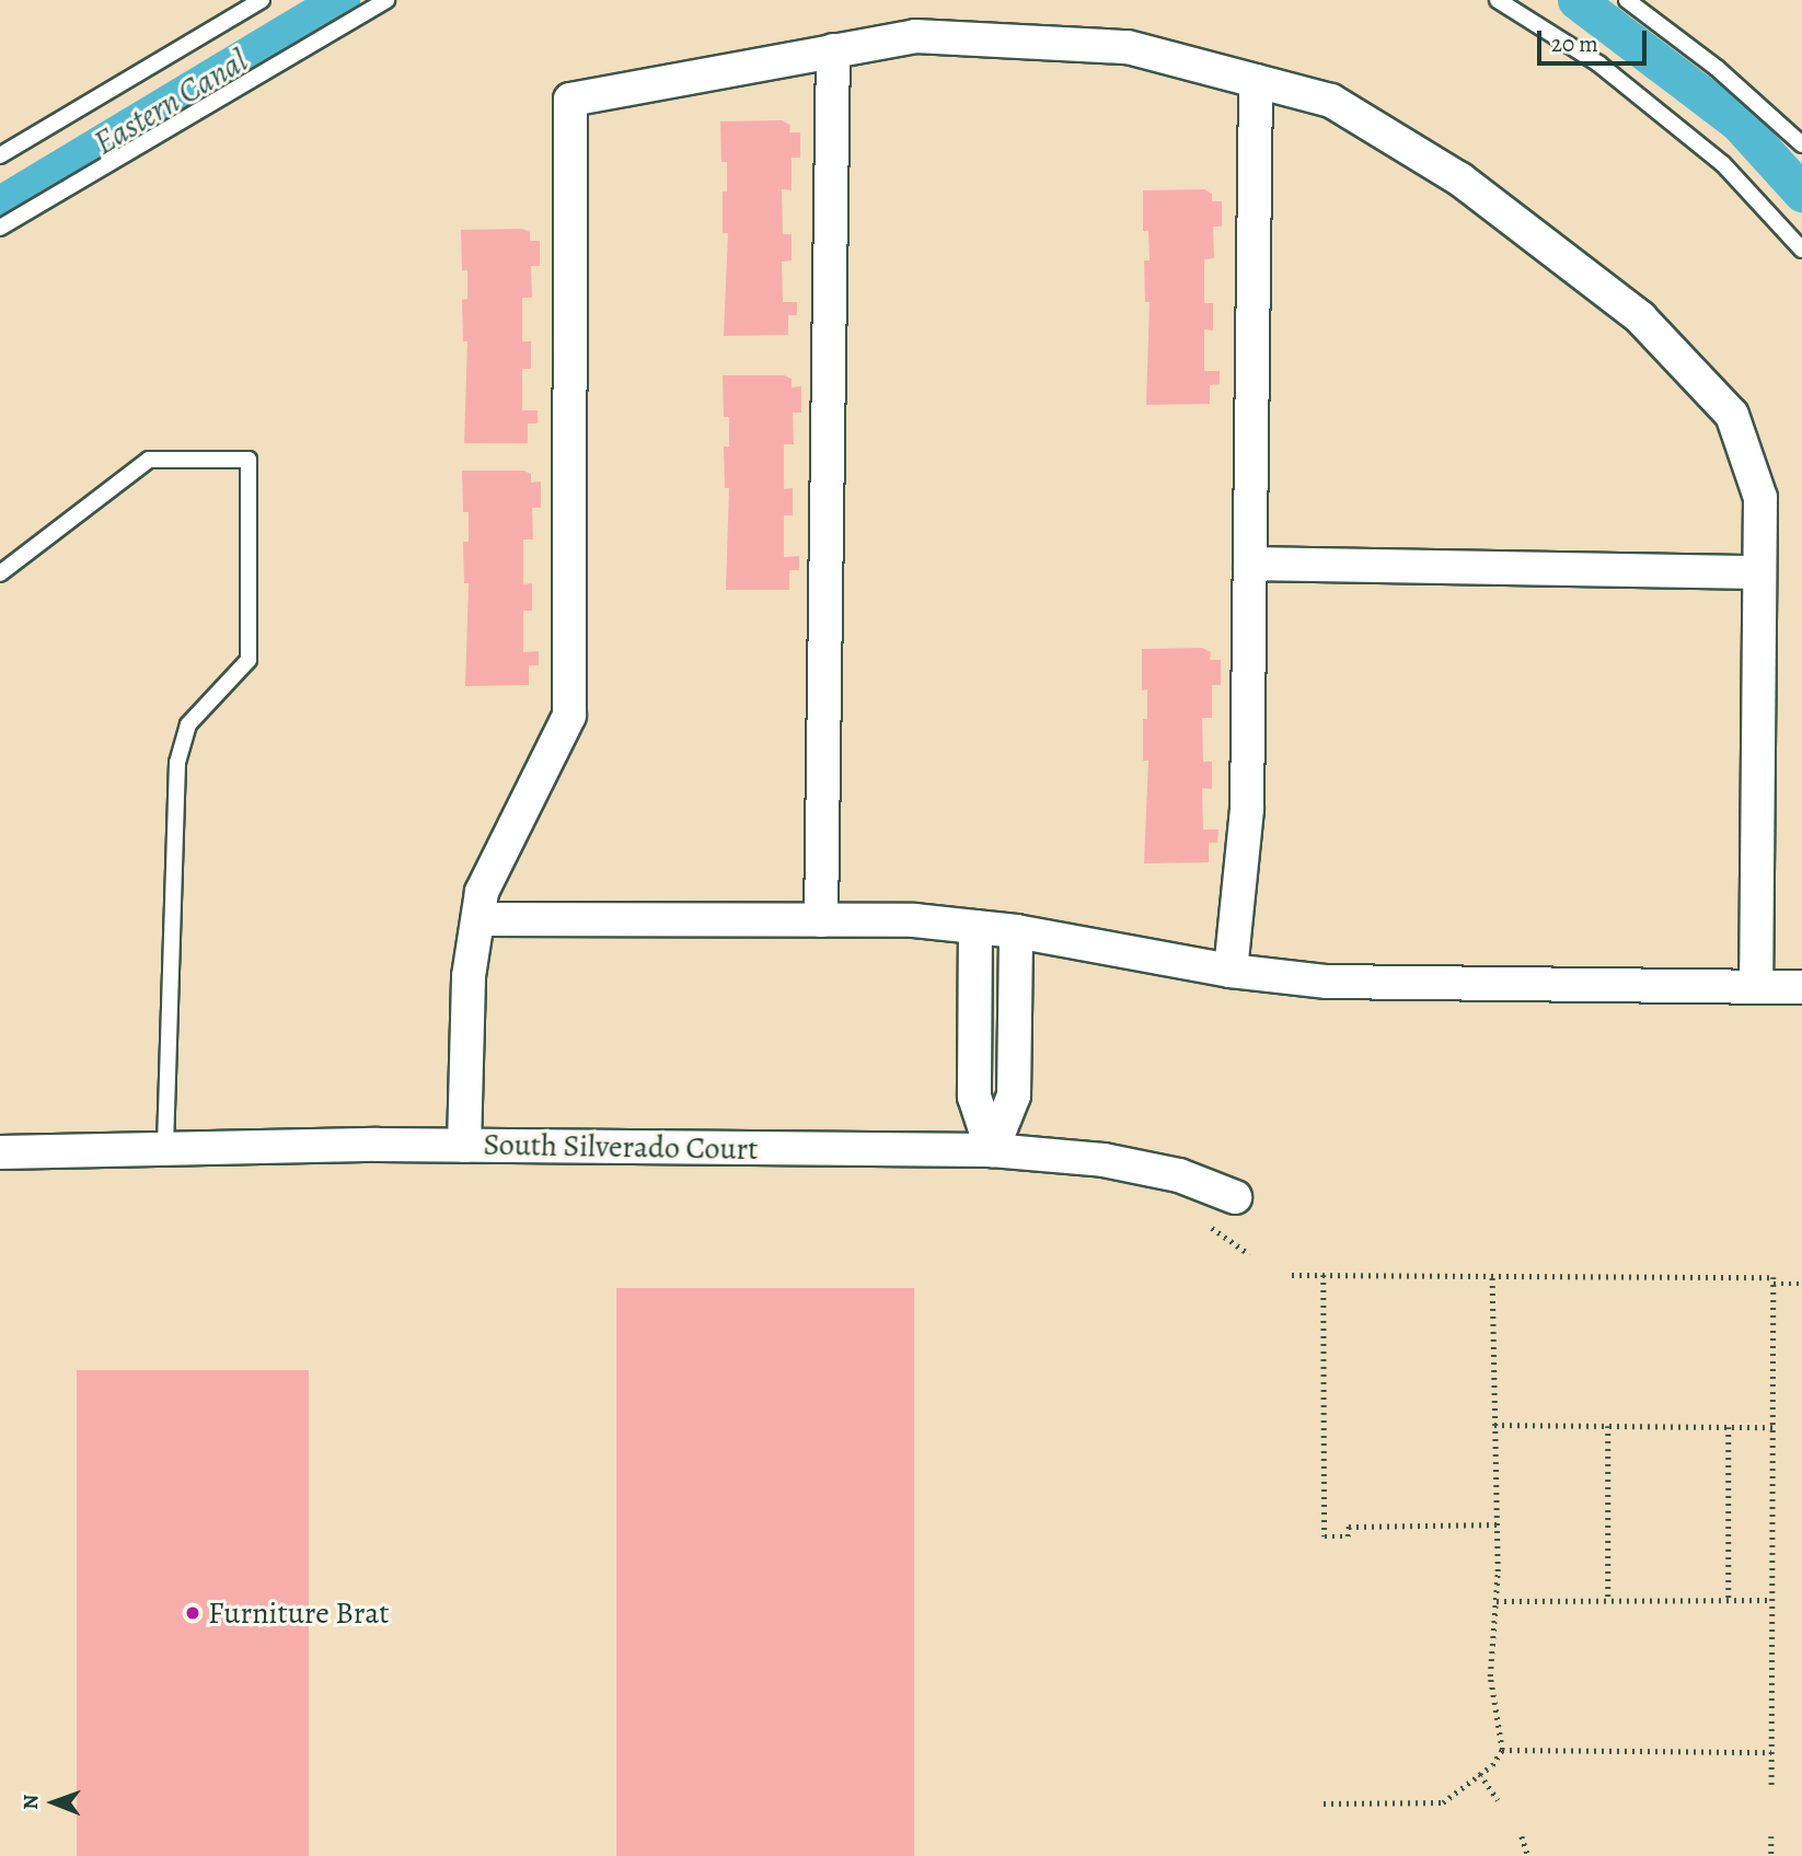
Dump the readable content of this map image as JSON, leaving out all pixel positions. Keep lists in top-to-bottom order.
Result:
{
  "streets": {
    "street": ["South Silverado Court"]
  },
  "water": ["Eastern Canal"],
  "places": ["Furniture Brat"],
  "scale_bar": "20 m",
  "north": "left"
}
